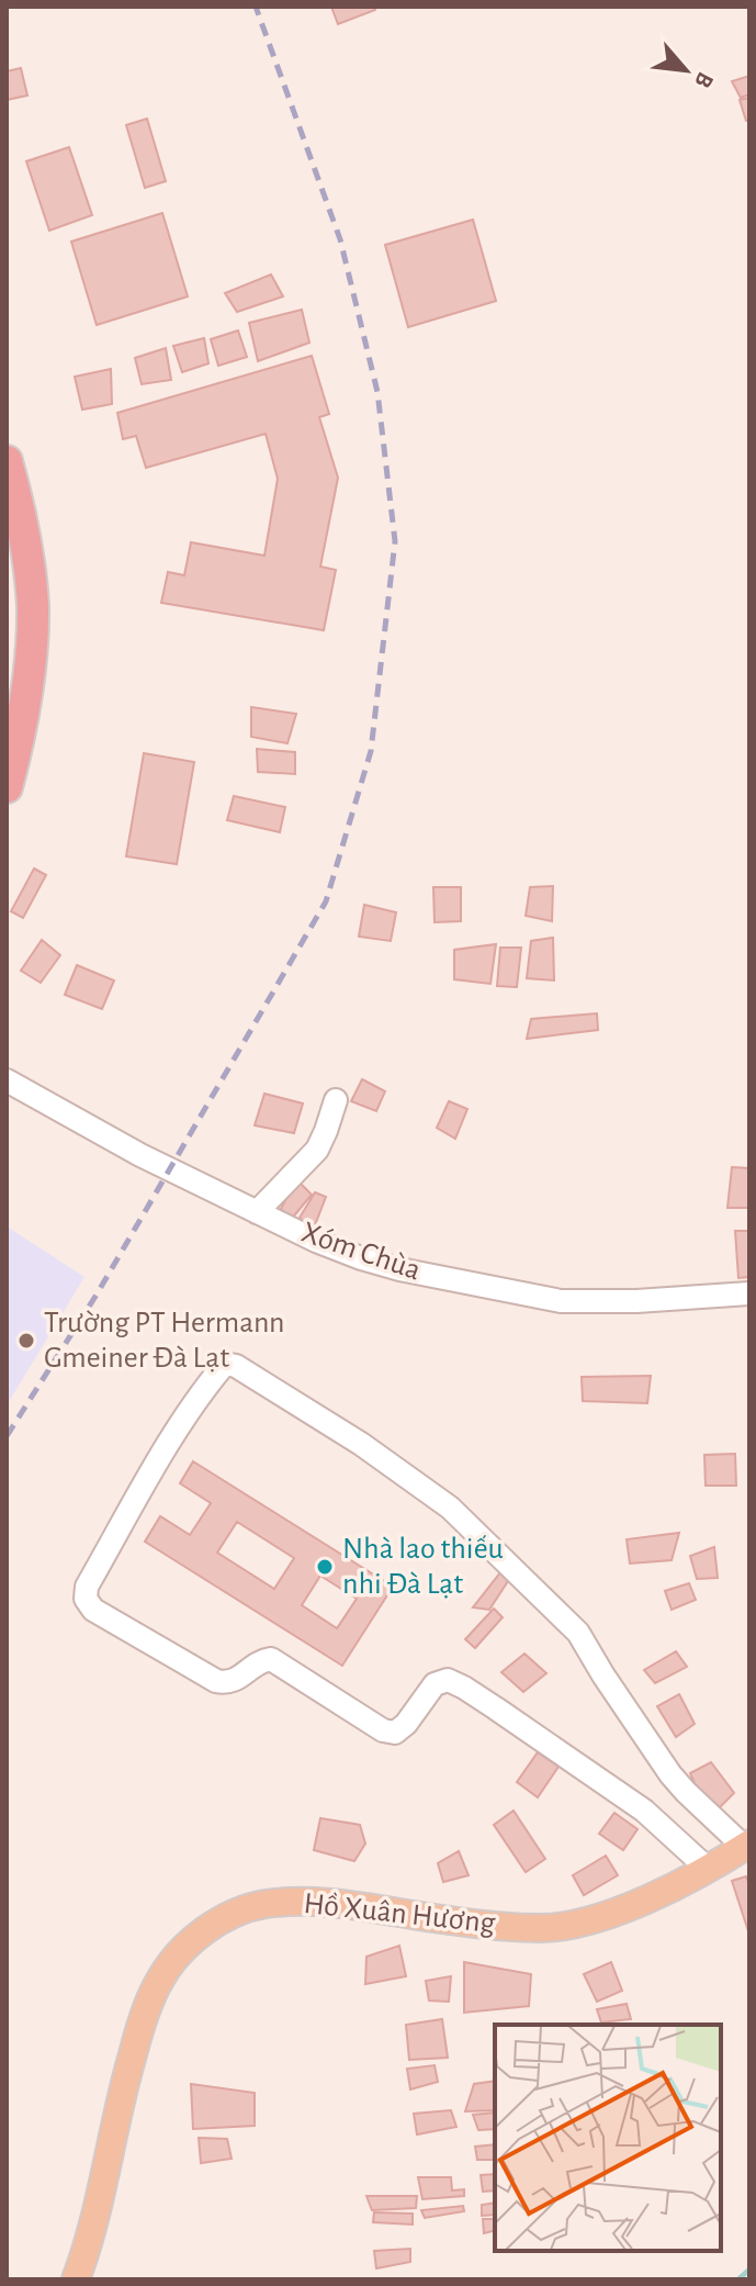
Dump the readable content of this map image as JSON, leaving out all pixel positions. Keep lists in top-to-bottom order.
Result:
{
  "streets": {
    "main road": ["Hồ Xuân Hương"],
    "street": ["Xóm Chùa"]
  },
  "places": ["Trường PT Hermann Gmeiner Đà Lạt", "Nhà lao thiếu nhi Đà Lạt"],
  "north": "bottom right"
}
